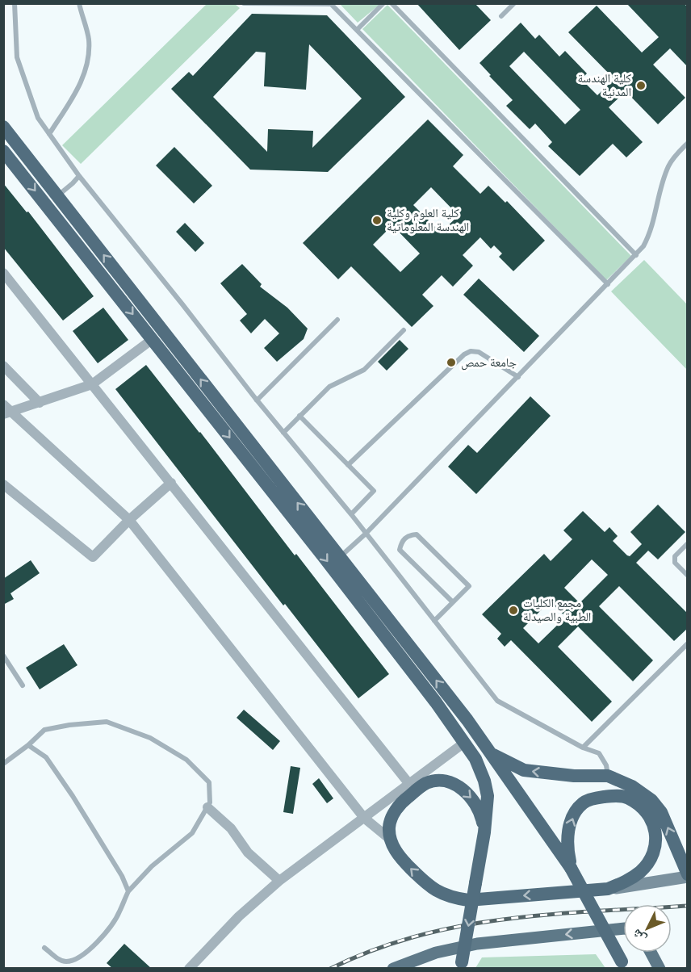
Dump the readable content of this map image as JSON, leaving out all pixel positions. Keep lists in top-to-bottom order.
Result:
{
  "places": [
    "كلية الهندسة المدنية",
    "كلية العلوم وكلية الهندسة المعلوماتية",
    "جامعة حمص",
    "مجمع الكليات الطبية والصيدلة"
  ],
  "north": "bottom left"
}
